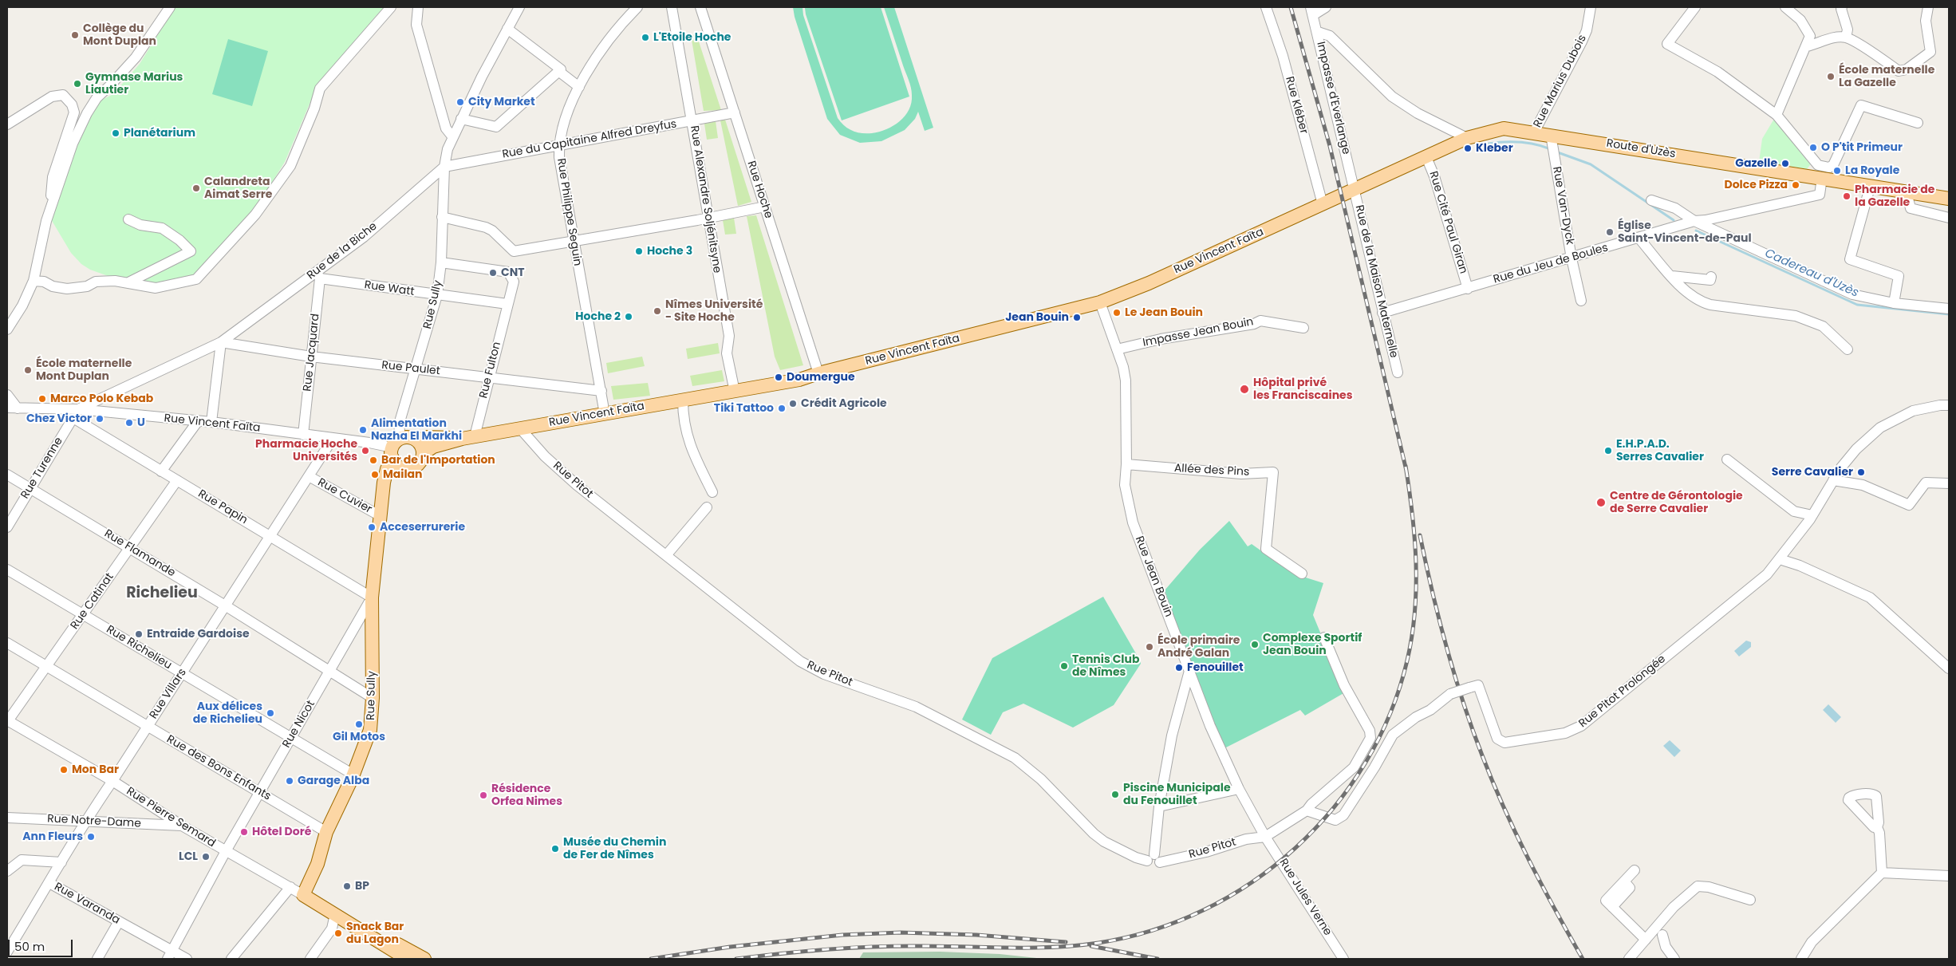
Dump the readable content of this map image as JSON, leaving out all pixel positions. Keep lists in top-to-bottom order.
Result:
{
  "streets": {
    "main road": [
      "Route d'Uzès",
      "Rue Vincent Faïta",
      "Rue Sully",
      "Rue Pierre Semard"
    ],
    "street": [
      "Rue Marius Dubois",
      "Impasse d'Everlange",
      "Rue Kléber",
      "Rue du Capitaine Alfred Dreyfus",
      "Rue Hoche",
      "Rue Alexandre Soljénitsyne",
      "Rue Van-Dyck",
      "Rue Philippe Seguin",
      "Rue Cité Paul Giran",
      "Rue de la Biche",
      "Rue du Jeu de Boules",
      "Rue de la Maison Maternelle",
      "Rue Watt",
      "Impasse Jean Bouin",
      "Rue Jacquard",
      "Rue Paulet",
      "Rue Fulton",
      "Rue Turenne",
      "Allée des Pins",
      "Rue Pitot",
      "Rue Cuvier",
      "Rue Papin",
      "Rue Flamande",
      "Rue Jean Bouin",
      "Rue Catinat",
      "Rue Richelieu",
      "Rue Pitot Prolongée",
      "Rue Villars",
      "Rue Nicot",
      "Rue des Bons Enfants",
      "Rue Notre-Dame",
      "Rue Jules Verne",
      "Rue Varanda"
    ]
  },
  "crossings": [
    ["Rue Marius Dubois", "Route d'Uzès"],
    ["Impasse d'Everlange", "Route d'Uzès"],
    ["Impasse d'Everlange", "Rue Vincent Faïta"],
    ["Impasse d'Everlange", "Rue de la Maison Maternelle"],
    ["Rue Kléber", "Rue Vincent Faïta"],
    ["Rue du Capitaine Alfred Dreyfus", "Rue Hoche"],
    ["Rue du Capitaine Alfred Dreyfus", "Rue Alexandre Soljénitsyne"],
    ["Rue du Capitaine Alfred Dreyfus", "Rue Philippe Seguin"],
    ["Rue du Capitaine Alfred Dreyfus", "Rue de la Biche"],
    ["Rue du Capitaine Alfred Dreyfus", "Rue Sully"],
    ["Route d'Uzès", "Rue Van-Dyck"],
    ["Route d'Uzès", "Rue Cité Paul Giran"],
    ["Route d'Uzès", "Rue Vincent Faïta"],
    ["Route d'Uzès", "Rue du Jeu de Boules"],
    ["Route d'Uzès", "Rue de la Maison Maternelle"],
    ["Rue Hoche", "Rue Vincent Faïta"],
    ["Rue Alexandre Soljénitsyne", "Rue Vincent Faïta"],
    ["Rue Van-Dyck", "Rue du Jeu de Boules"],
    ["Rue Philippe Seguin", "Rue Vincent Faïta"],
    ["Rue Philippe Seguin", "Rue Paulet"],
    ["Rue Cité Paul Giran", "Rue du Jeu de Boules"],
    ["Rue de la Biche", "Rue Vincent Faïta"],
    ["Rue de la Biche", "Rue Watt"],
    ["Rue de la Biche", "Rue Sully"],
    ["Rue de la Biche", "Rue Jacquard"],
    ["Rue de la Biche", "Rue Paulet"],
    ["Rue de la Biche", "Rue Turenne"],
    ["Rue de la Biche", "Rue Papin"],
    ["Rue Vincent Faïta", "Rue de la Maison Maternelle"],
    ["Rue Vincent Faïta", "Rue Sully"],
    ["Rue Vincent Faïta", "Rue Jacquard"],
    ["Rue Vincent Faïta", "Rue Fulton"],
    ["Rue Vincent Faïta", "Rue Turenne"],
    ["Rue Vincent Faïta", "Rue Pitot"],
    ["Rue Vincent Faïta", "Rue Papin"],
    ["Rue Vincent Faïta", "Rue Jean Bouin"],
    ["Rue Vincent Faïta", "Rue Villars"],
    ["Rue du Jeu de Boules", "Rue de la Maison Maternelle"],
    ["Rue Watt", "Rue Sully"],
    ["Rue Watt", "Rue Jacquard"],
    ["Rue Watt", "Rue Fulton"],
    ["Rue Sully", "Rue Paulet"],
    ["Rue Sully", "Rue Fulton"],
    ["Rue Sully", "Rue Cuvier"],
    ["Rue Sully", "Rue Papin"],
    ["Rue Sully", "Rue Flamande"],
    ["Rue Sully", "Rue Richelieu"],
    ["Rue Sully", "Rue Nicot"],
    ["Rue Sully", "Rue des Bons Enfants"],
    ["Rue Sully", "Rue Pierre Semard"],
    ["Impasse Jean Bouin", "Rue Jean Bouin"],
    ["Rue Jacquard", "Rue Paulet"],
    ["Rue Paulet", "Rue Fulton"],
    ["Rue Turenne", "Rue Papin"],
    ["Rue Turenne", "Rue Flamande"],
    ["Allée des Pins", "Rue Jean Bouin"],
    ["Rue Pitot", "Rue Jean Bouin"],
    ["Rue Pitot", "Rue Jules Verne"],
    ["Rue Cuvier", "Rue Villars"],
    ["Rue Papin", "Rue Catinat"],
    ["Rue Papin", "Rue Villars"],
    ["Rue Papin", "Rue Nicot"],
    ["Rue Flamande", "Rue Catinat"],
    ["Rue Flamande", "Rue Villars"],
    ["Rue Flamande", "Rue Nicot"],
    ["Rue Jean Bouin", "Rue Jules Verne"],
    ["Rue Catinat", "Rue Richelieu"],
    ["Rue Catinat", "Rue des Bons Enfants"],
    ["Rue Catinat", "Rue Pierre Semard"],
    ["Rue Richelieu", "Rue Villars"],
    ["Rue Richelieu", "Rue Nicot"],
    ["Rue Villars", "Rue des Bons Enfants"],
    ["Rue Villars", "Rue Pierre Semard"],
    ["Rue Villars", "Rue Notre-Dame"],
    ["Rue Villars", "Rue Varanda"],
    ["Rue Nicot", "Rue des Bons Enfants"],
    ["Rue Nicot", "Rue Pierre Semard"],
    ["Rue Nicot", "Rue Varanda"],
    ["Rue Pierre Semard", "Rue Notre-Dame"]
  ],
  "districts": ["Richelieu"],
  "water": ["Cadereau d'Uzès"],
  "places": [
    "Collège du Mont Duplan",
    "L'Etoile Hoche",
    "École maternelle La Gazelle",
    "Gymnase Marius Liautier",
    "City Market",
    "Planétarium",
    "O P'tit Primeur",
    "Kleber",
    "Gazelle",
    "La Royale",
    "Dolce Pizza",
    "Calandreta Aimat Serre",
    "Pharmacie de la Gazelle",
    "Église Saint-Vincent-de-Paul",
    "Hoche 3",
    "CNT",
    "Nîmes Université - Site Hoche",
    "Le Jean Bouin",
    "Hoche 2",
    "Jean Bouin",
    "École maternelle Mont Duplan",
    "Doumergue",
    "Hôpital privé les Franciscaines",
    "Marco Polo Kebab",
    "Crédit Agricole",
    "Tiki Tattoo",
    "Chez Victor",
    "U",
    "Alimentation Nazha El Markhi",
    "Pharmacie Hoche Universités",
    "E.H.P.A.D. Serres Cavalier",
    "Bar de l'Importation",
    "Serre Cavalier",
    "Mailan",
    "Centre de Gérontologie de Serre Cavalier",
    "Acceserrurerie",
    "Entraide Gardoise",
    "Complexe Sportif Jean Bouin",
    "École primaire André Galan",
    "Tennis Club de Nîmes",
    "Fenouillet",
    "Aux délices de Richelieu",
    "Gil Motos",
    "Mon Bar",
    "Garage Alba",
    "Piscine Municipale du Fenouillet",
    "Résidence Orfea Nimes",
    "Hôtel Doré",
    "Ann Fleurs",
    "Musée du Chemin de Fer de Nîmes",
    "LCL",
    "BP",
    "Snack Bar du Lagon"
  ],
  "scale_bar": "50 m"
}
